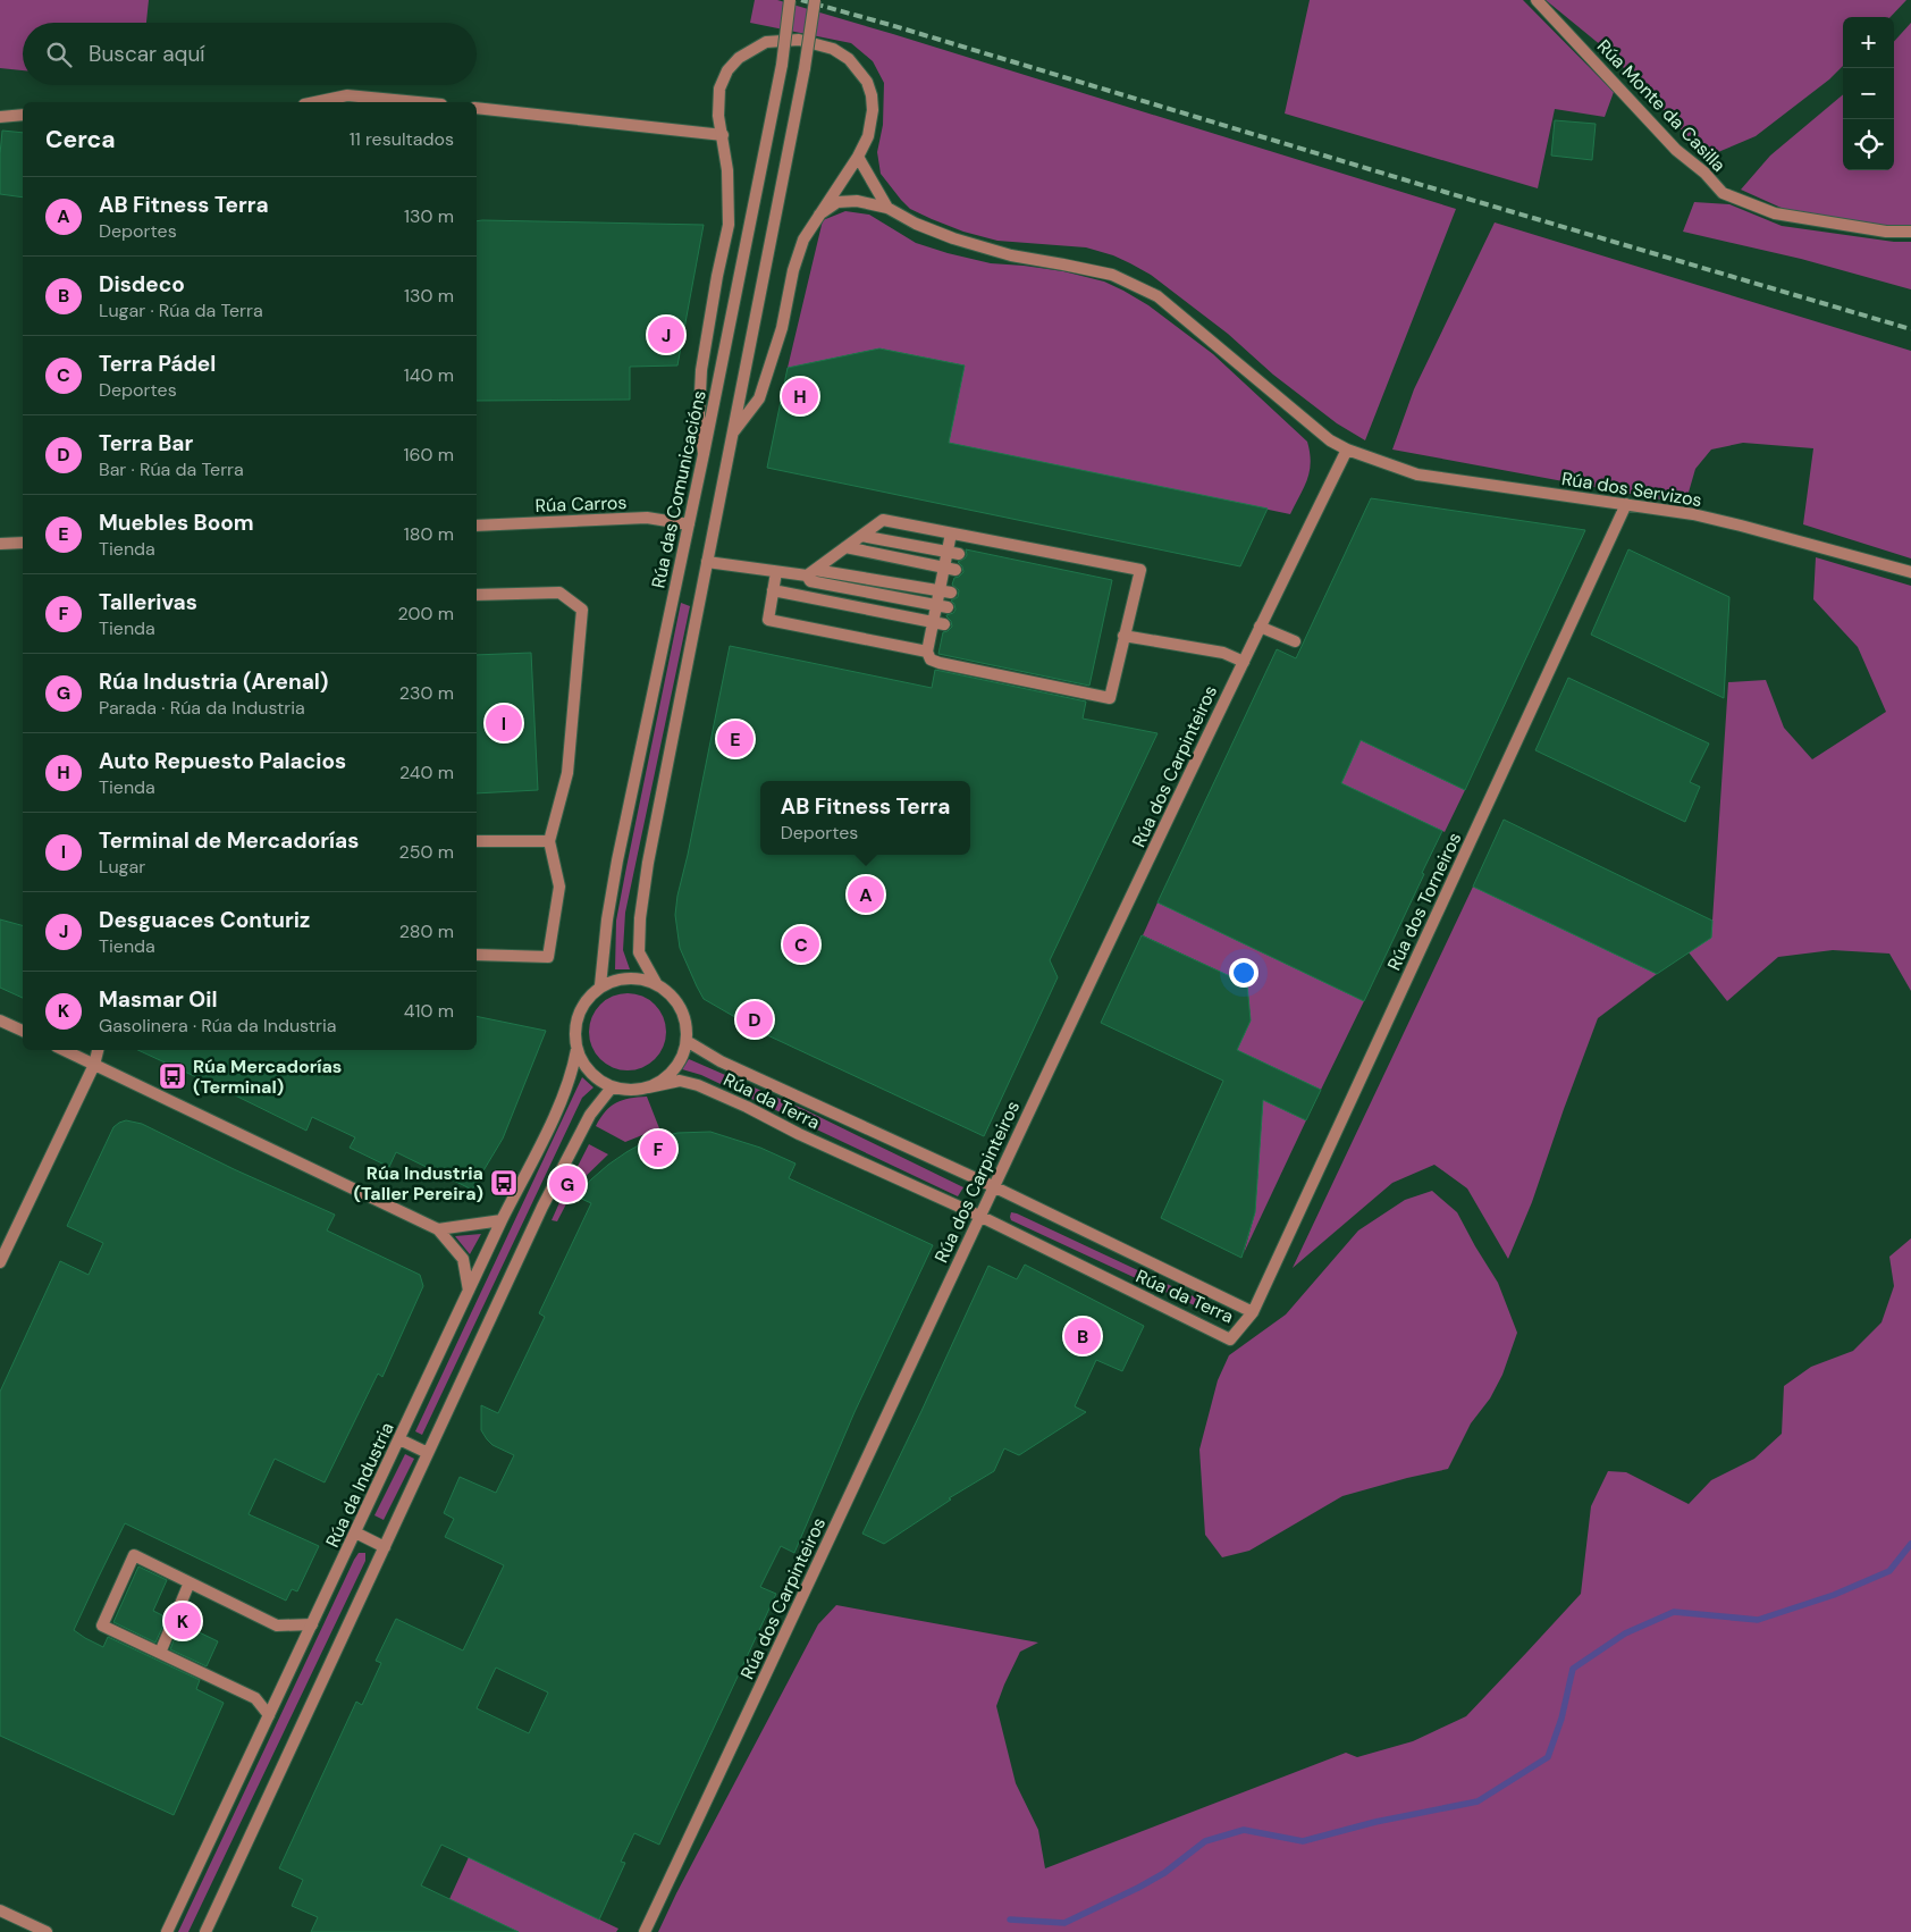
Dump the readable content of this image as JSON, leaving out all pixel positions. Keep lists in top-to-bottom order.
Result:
{
  "streets": {
    "street": [
      "Rúa Monte da Casilla",
      "Rúa das Comunicacións",
      "Rúa dos Servizos",
      "Rúa Carros",
      "Rúa dos Carpinteiros",
      "Rúa dos Torneiros",
      "Rúa da Terra",
      "Rúa da Industria"
    ]
  },
  "crossings": [
    ["Rúa das Comunicacións", "Rúa Carros"],
    ["Rúa das Comunicacións", "Rúa da Terra"],
    ["Rúa das Comunicacións", "Rúa da Industria"],
    ["Rúa dos Servizos", "Rúa dos Carpinteiros"],
    ["Rúa dos Servizos", "Rúa dos Torneiros"],
    ["Rúa dos Carpinteiros", "Rúa da Terra"],
    ["Rúa dos Torneiros", "Rúa da Terra"],
    ["Rúa da Terra", "Rúa da Industria"]
  ],
  "places": {
    "bus stop": ["Rúa Mercadorías (Terminal)", "Rúa Industria (Taller Pereira)"]
  },
  "page": {
    "map_buttons": ["+", "−"],
    "search": "Buscar aquí",
    "heading": ["Cerca", "11 resultados"],
    "list": [
      {
        "mark": "A",
        "name": "AB Fitness Terra",
        "note": "Deportes",
        "value": "130 m"
      },
      {
        "mark": "B",
        "name": "Disdeco",
        "note": "Lugar · Rúa da Terra",
        "value": "130 m"
      },
      {
        "mark": "C",
        "name": "Terra Pádel",
        "note": "Deportes",
        "value": "140 m"
      },
      {
        "mark": "D",
        "name": "Terra Bar",
        "note": "Bar · Rúa da Terra",
        "value": "160 m"
      },
      {
        "mark": "E",
        "name": "Muebles Boom",
        "note": "Tienda",
        "value": "180 m"
      },
      {
        "mark": "F",
        "name": "Tallerivas",
        "note": "Tienda",
        "value": "200 m"
      },
      {
        "mark": "G",
        "name": "Rúa Industria (Arenal)",
        "note": "Parada · Rúa da Industria",
        "value": "230 m"
      },
      {
        "mark": "H",
        "name": "Auto Repuesto Palacios",
        "note": "Tienda",
        "value": "240 m"
      },
      {
        "mark": "I",
        "name": "Terminal de Mercadorías",
        "note": "Lugar",
        "value": "250 m"
      },
      {
        "mark": "J",
        "name": "Desguaces Conturiz",
        "note": "Tienda",
        "value": "280 m"
      },
      {
        "mark": "K",
        "name": "Masmar Oil",
        "note": "Gasolinera · Rúa da Industria",
        "value": "410 m"
      }
    ],
    "pins": [
      "J",
      "H",
      "I",
      "E",
      "A",
      "C",
      "D",
      "F",
      "G",
      "B",
      "K"
    ],
    "popup": ["AB Fitness Terra", "Deportes"]
  }
}
